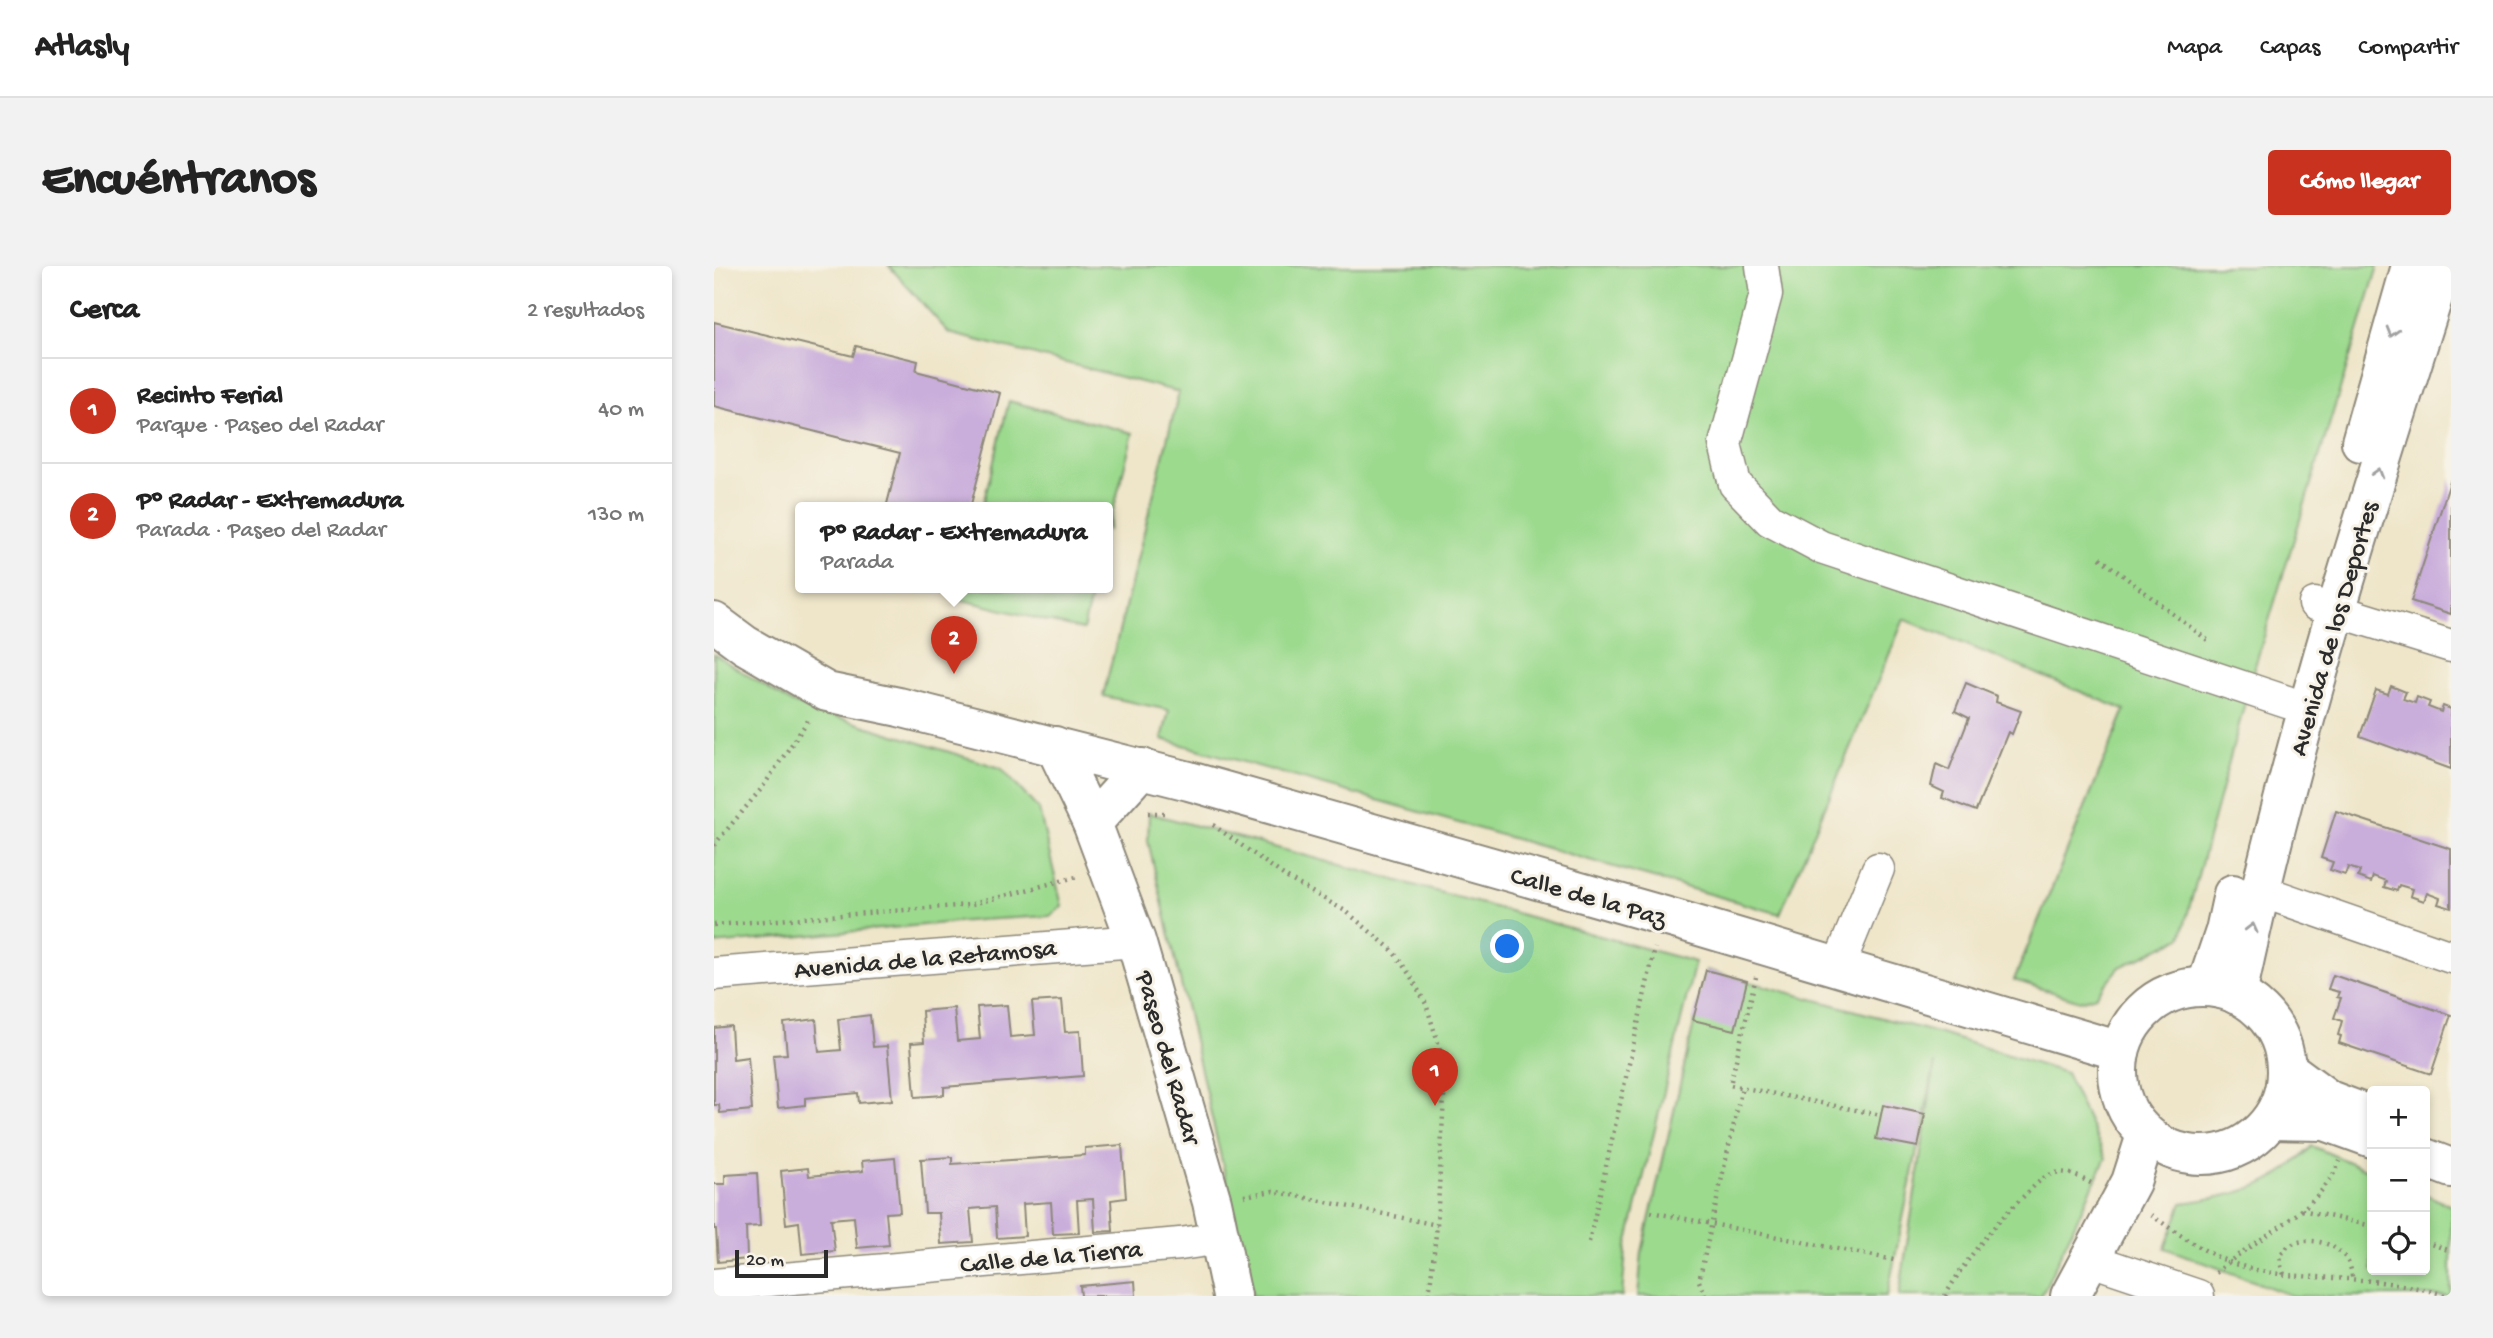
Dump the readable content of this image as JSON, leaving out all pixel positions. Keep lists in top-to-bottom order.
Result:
{
  "streets": {
    "street": [
      "Avenida de los Deportes",
      "Calle de la Paz",
      "Avenida de la Retamosa",
      "Paseo del Radar",
      "Calle de la Tierra"
    ]
  },
  "crossings": [
    ["Avenida de los Deportes", "Calle de la Paz"],
    ["Calle de la Paz", "Paseo del Radar"],
    ["Avenida de la Retamosa", "Paseo del Radar"],
    ["Paseo del Radar", "Calle de la Tierra"]
  ],
  "scale_bar": "20 m",
  "page": {
    "header": "Atlasly",
    "nav": ["Mapa", "Capas", "Compartir"],
    "buttons": "Cómo llegar",
    "title": "Encuéntranos",
    "heading": ["Cerca", "2 resultados"],
    "list": [
      {
        "mark": "1",
        "name": "Recinto Ferial",
        "note": "Parque · Paseo del Radar",
        "value": "40 m"
      },
      {
        "mark": "2",
        "name": "Pº Radar - Extremadura",
        "note": "Parada · Paseo del Radar",
        "value": "130 m"
      }
    ],
    "popup": ["Pº Radar - Extremadura", "Parada"],
    "pins": ["2", "1"],
    "map_buttons": ["+", "−"],
    "scale": "20 m"
  }
}
